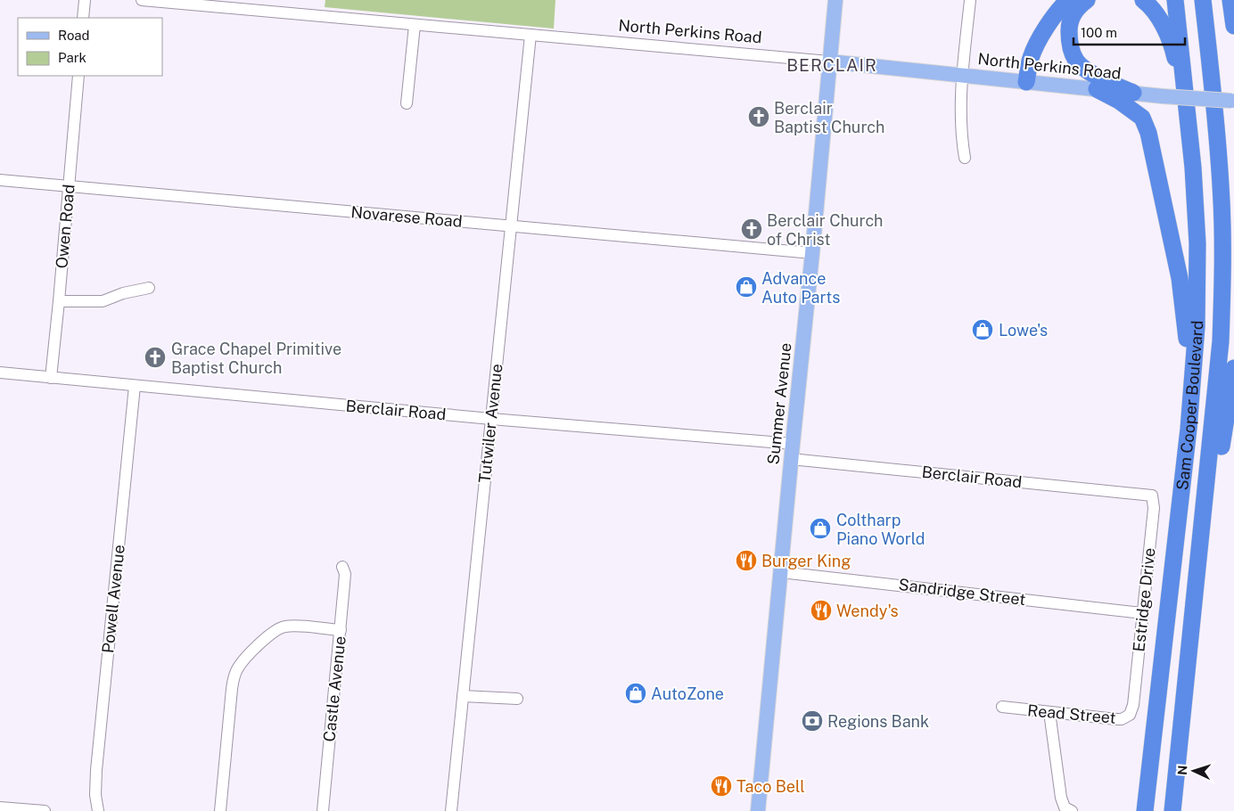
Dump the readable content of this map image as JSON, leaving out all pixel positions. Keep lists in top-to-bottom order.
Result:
{
  "streets": {
    "highway": ["Sam Cooper Boulevard"],
    "main road": ["North Perkins Road", "Summer Avenue"],
    "street": [
      "Novarese Road",
      "Owen Road",
      "Berclair Road",
      "Tutwiler Avenue",
      "Sandridge Street",
      "Powell Avenue",
      "Estridge Drive",
      "Castle Avenue",
      "Read Street"
    ]
  },
  "crossings": [
    ["North Perkins Road", "Summer Avenue"],
    ["North Perkins Road", "Tutwiler Avenue"],
    ["Novarese Road", "Owen Road"],
    ["Novarese Road", "Summer Avenue"],
    ["Novarese Road", "Tutwiler Avenue"],
    ["Owen Road", "Berclair Road"],
    ["Summer Avenue", "Berclair Road"],
    ["Summer Avenue", "Sandridge Street"],
    ["Berclair Road", "Tutwiler Avenue"],
    ["Berclair Road", "Powell Avenue"],
    ["Berclair Road", "Estridge Drive"],
    ["Sandridge Street", "Estridge Drive"],
    ["Estridge Drive", "Read Street"]
  ],
  "districts": ["BERCLAIR"],
  "places": {
    "church": ["Berclair Baptist Church", "Berclair Church of Christ", "Grace Chapel Primitive Baptist Church"],
    "shop": [
      "Advance Auto Parts",
      "Lowe's",
      "Coltharp Piano World",
      "AutoZone"
    ],
    "restaurant": ["Burger King", "Wendy's", "Taco Bell"],
    "bank": ["Regions Bank"]
  },
  "legend": ["Road", "Park"],
  "scale_bar": "100 m",
  "north": "left"
}
